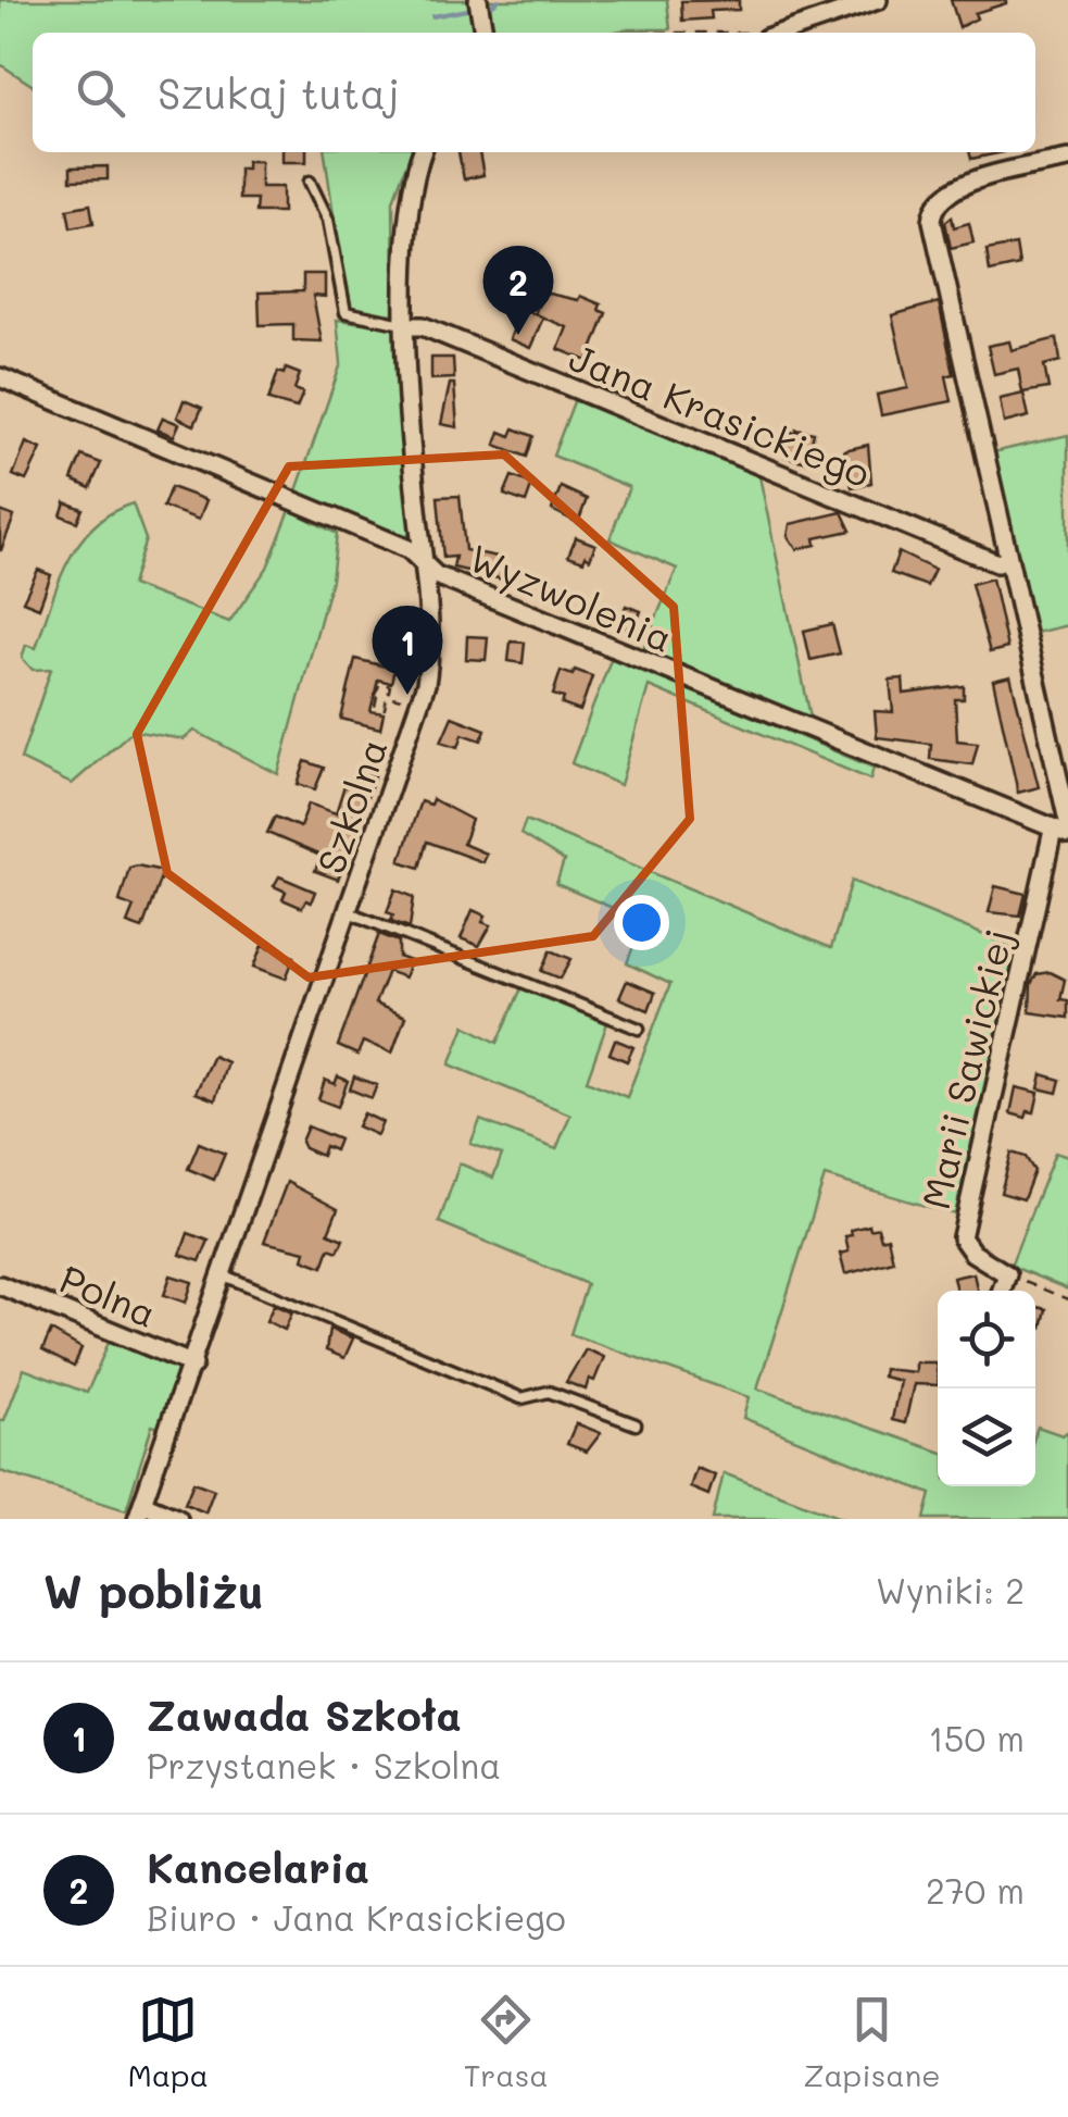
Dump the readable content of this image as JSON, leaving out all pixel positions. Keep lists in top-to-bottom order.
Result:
{
  "streets": {
    "street": [
      "Jana Krasickiego",
      "Wyzwolenia",
      "Szkolna",
      "Marii Sawickiej",
      "Polna"
    ]
  },
  "crossings": [
    ["Jana Krasickiego", "Szkolna"],
    ["Wyzwolenia", "Szkolna"],
    ["Wyzwolenia", "Marii Sawickiej"],
    ["Szkolna", "Polna"]
  ],
  "page": {
    "search": "Szukaj tutaj",
    "pins": ["2", "1"],
    "heading": ["W pobliżu", "Wyniki: 2"],
    "list": [
      {
        "mark": "1",
        "name": "Zawada Szkoła",
        "note": "Przystanek · Szkolna",
        "value": "150 m"
      },
      {
        "mark": "2",
        "name": "Kancelaria",
        "note": "Biuro · Jana Krasickiego",
        "value": "270 m"
      }
    ],
    "nav": ["Mapa", "Trasa", "Zapisane"]
  }
}
